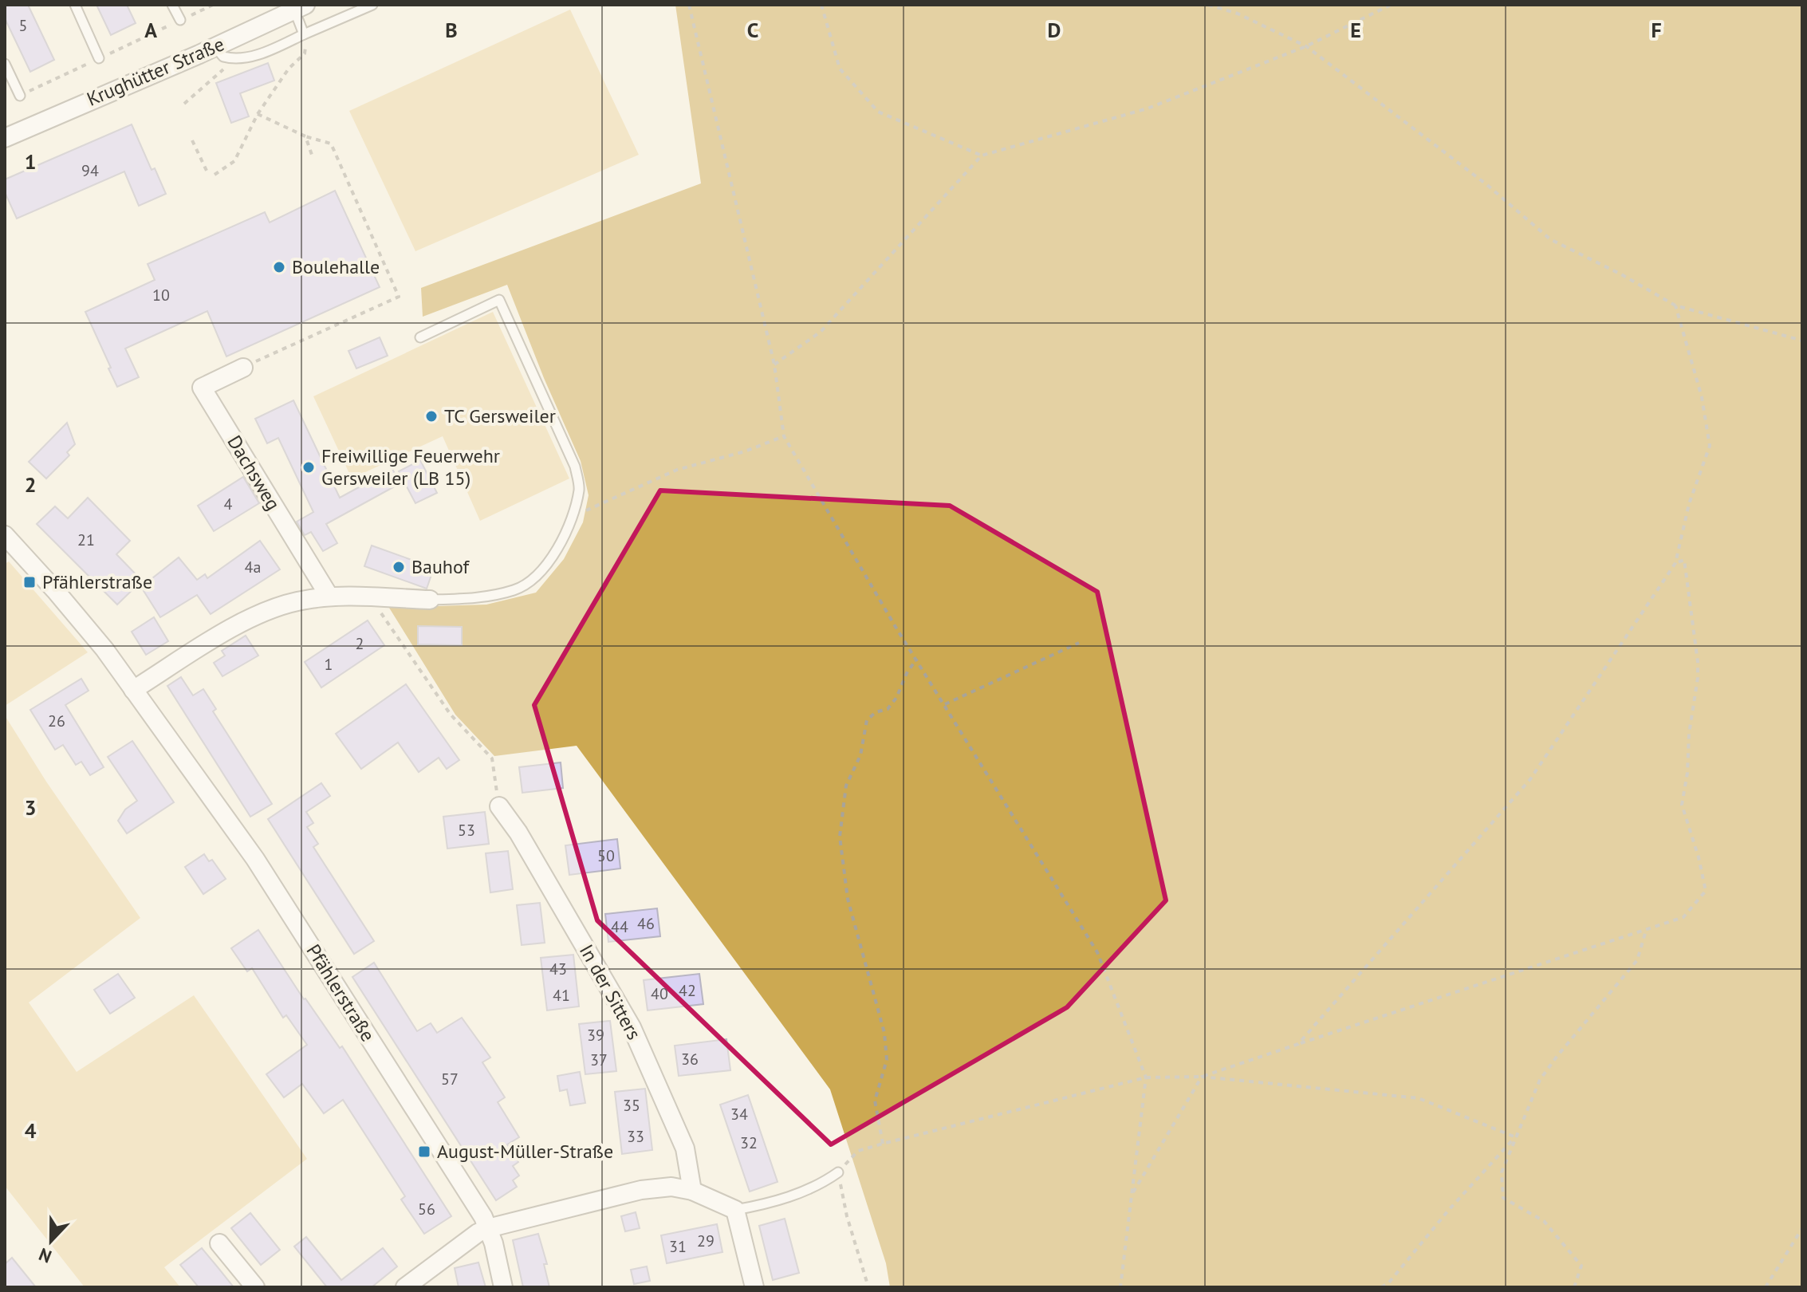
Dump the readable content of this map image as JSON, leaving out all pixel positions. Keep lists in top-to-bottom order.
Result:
{
  "streets": {
    "street": [
      "Krughütter Straße",
      "Dachsweg",
      "In der Sitters",
      "Pfählerstraße"
    ]
  },
  "places": {
    "other": [
      "Boulehalle",
      "TC Gersweiler",
      "Freiwillige Feuerwehr Gersweiler (LB 15)",
      "Bauhof"
    ],
    "transit": ["Pfählerstraße", "August-Müller-Straße"]
  },
  "house_numbers": [
    "5",
    "94",
    "10",
    "4",
    "21",
    "4a",
    "2",
    "1",
    "26",
    "53",
    "50",
    "46",
    "44",
    "43",
    "42",
    "40",
    "41",
    "39",
    "36",
    "37",
    "57",
    "35",
    "34",
    "33",
    "32",
    "56",
    "29",
    "31"
  ],
  "north": "bottom",
  "grid": {
    "columns": [
      "A",
      "B",
      "C",
      "D",
      "E",
      "F"
    ],
    "rows": [
      "1",
      "2",
      "3",
      "4"
    ]
  }
}
